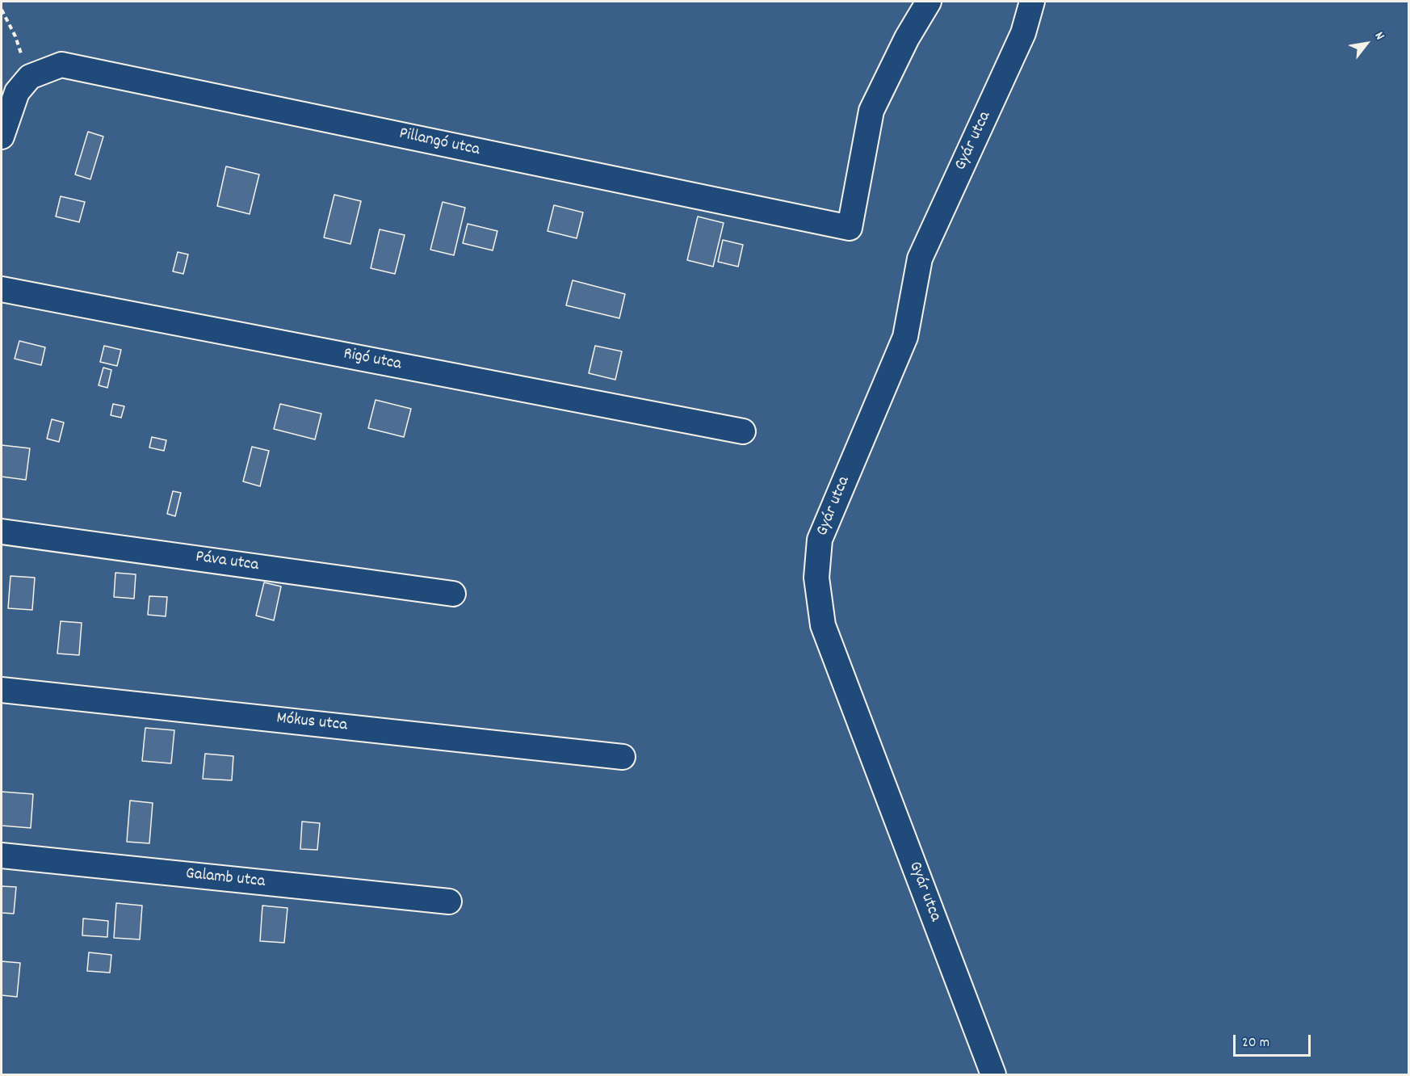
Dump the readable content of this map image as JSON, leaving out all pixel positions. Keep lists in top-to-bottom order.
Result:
{
  "streets": {
    "street": [
      "Gyár utca",
      "Pillangó utca",
      "Rigó utca",
      "Páva utca",
      "Mókus utca",
      "Galamb utca"
    ]
  },
  "scale_bar": "20 m",
  "north": "top right"
}
